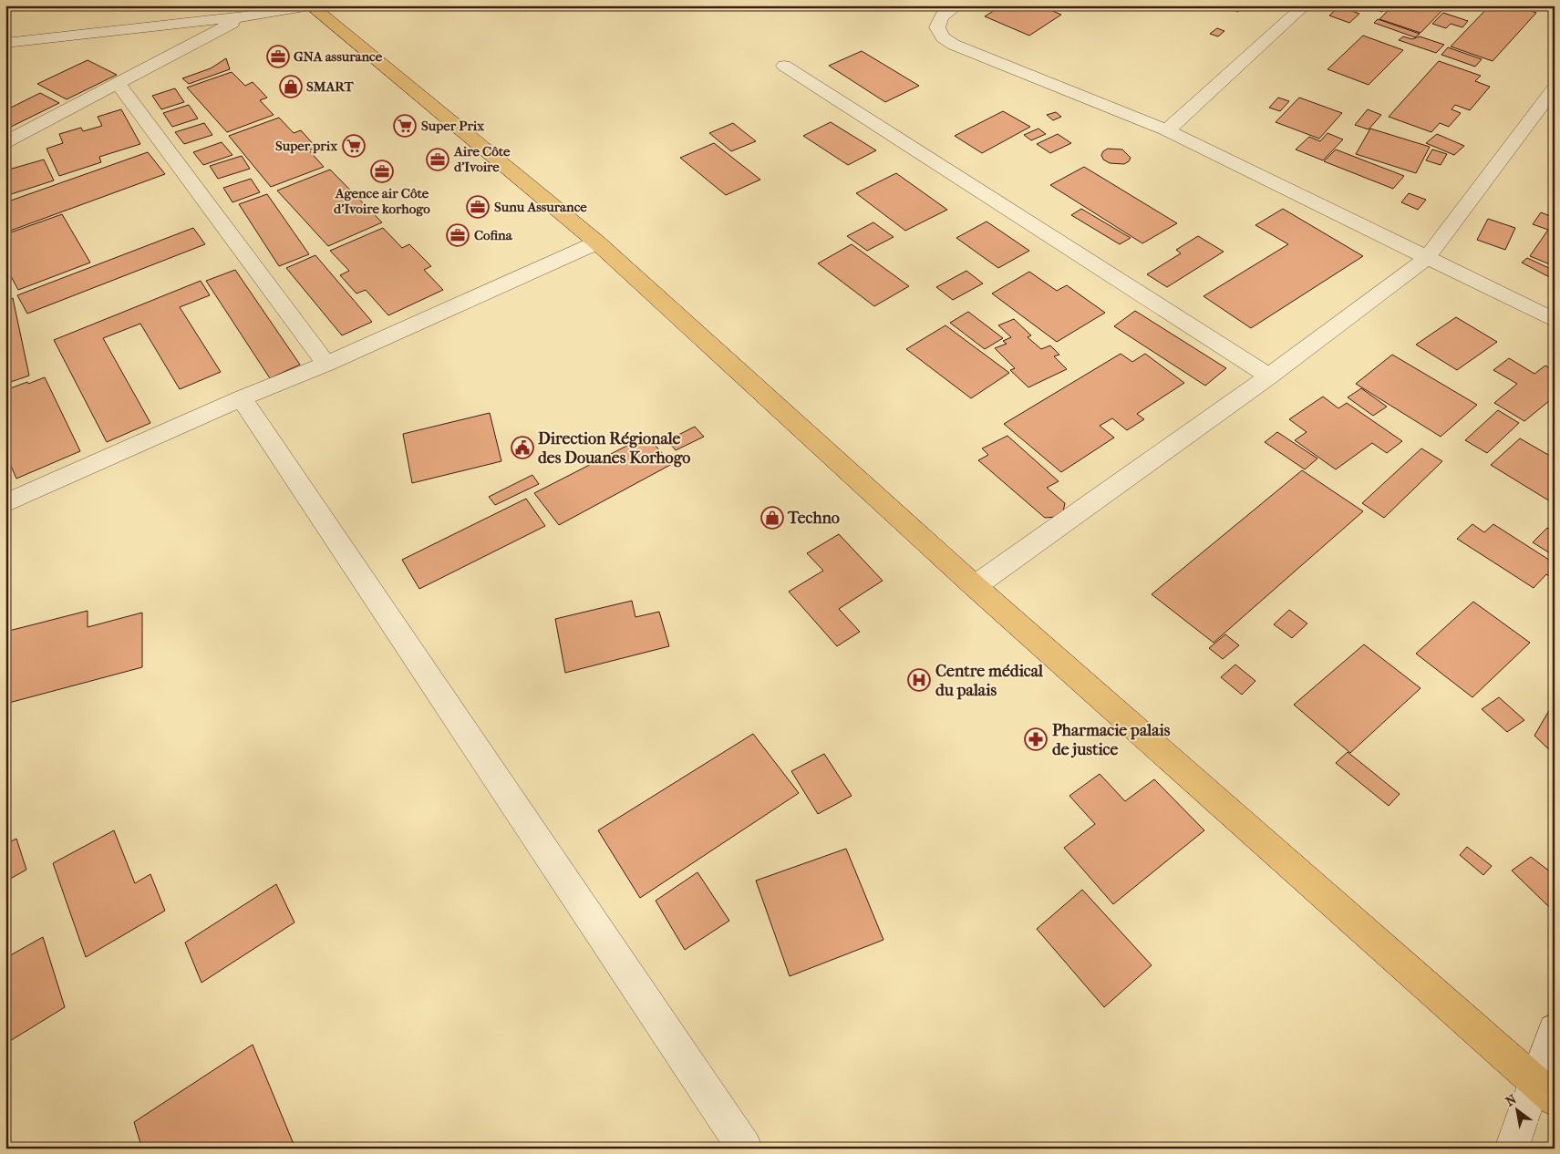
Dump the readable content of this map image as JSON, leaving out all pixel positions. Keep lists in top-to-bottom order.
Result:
{
  "places": {
    "office": [
      "GNA assurance",
      "Aire Côte d’Ivoire",
      "Agence air Côte d'Ivoire korhogo",
      "Sunu Assurance",
      "Cofina"
    ],
    "shop": ["SMART", "Techno"],
    "supermarket": ["Super Prix", "Super prix"],
    "public building": ["Direction Régionale des Douanes Korhogo"],
    "hospital": ["Centre médical du palais"],
    "pharmacy": ["Pharmacie palais de justice"]
  },
  "north": "top left"
}
